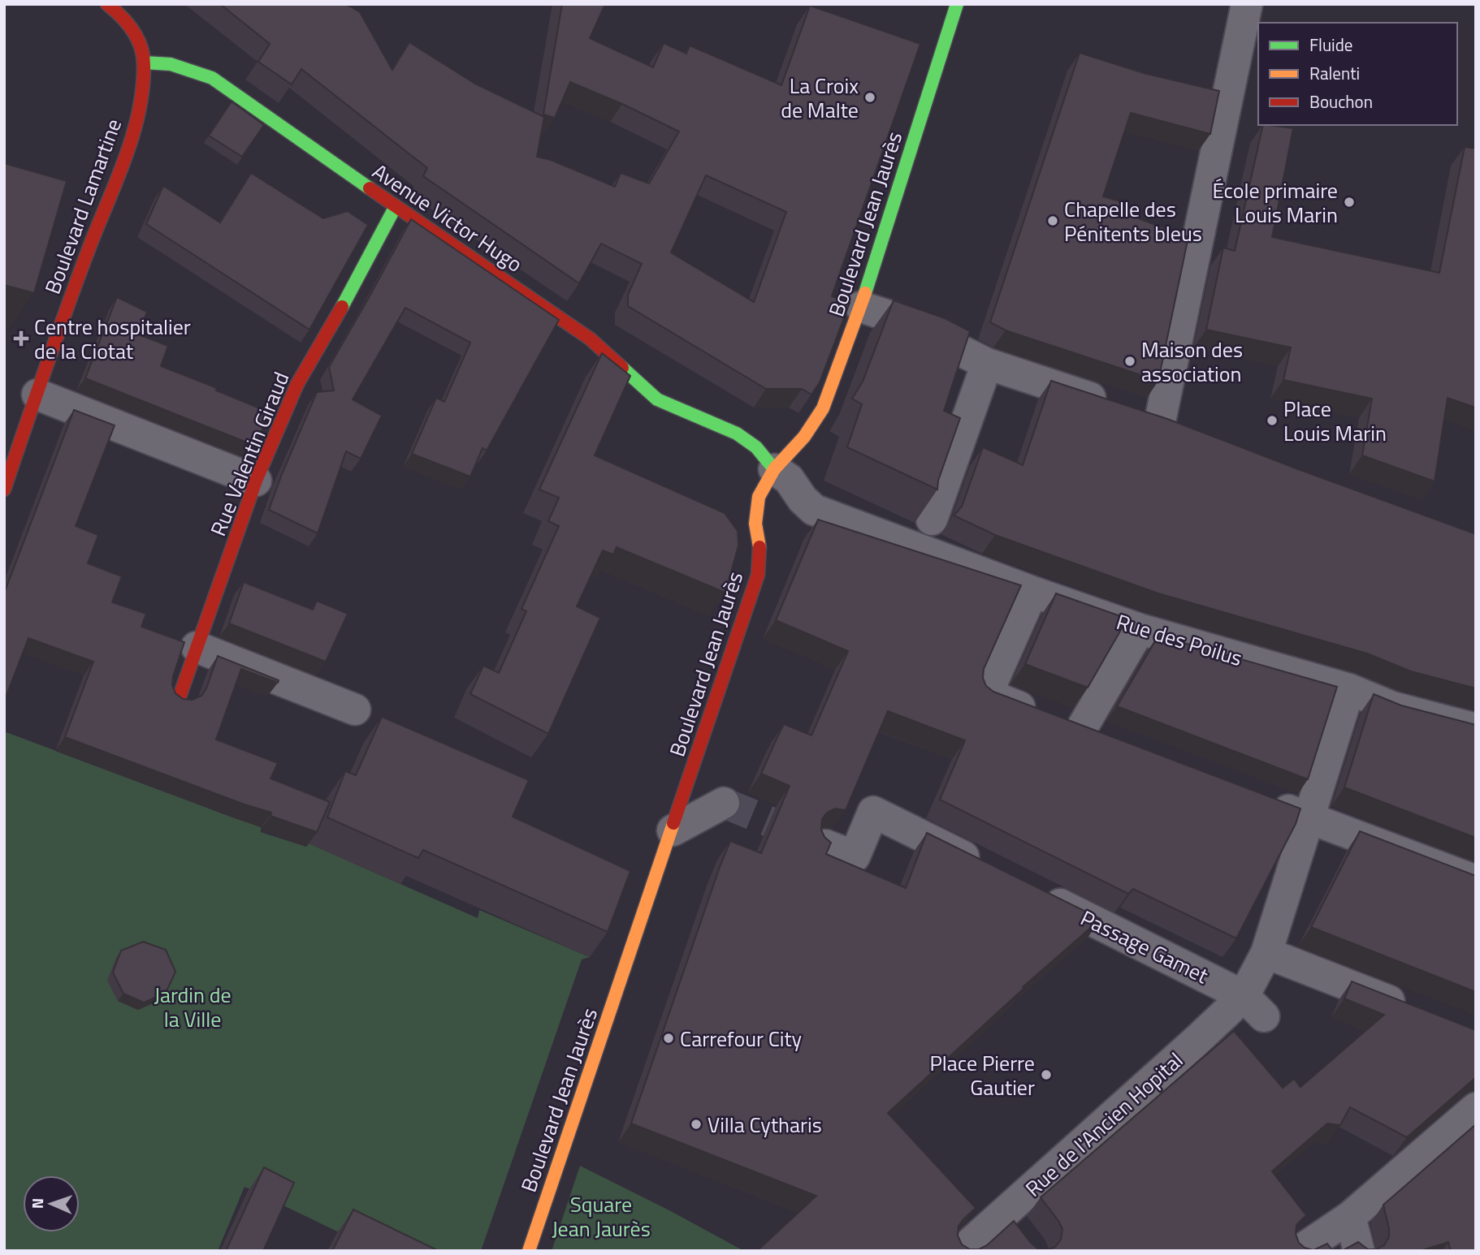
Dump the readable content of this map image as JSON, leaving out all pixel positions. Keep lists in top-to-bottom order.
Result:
{
  "streets": {
    "street": [
      "Boulevard Lamartine",
      "Avenue Victor Hugo",
      "Boulevard Jean Jaurès",
      "Rue Valentin Giraud",
      "Rue des Poilus",
      "Passage Gamet",
      "Rue de l'Ancien Hopital"
    ]
  },
  "crossings": [
    ["Boulevard Lamartine", "Avenue Victor Hugo"],
    ["Avenue Victor Hugo", "Boulevard Jean Jaurès"],
    ["Avenue Victor Hugo", "Rue Valentin Giraud"],
    ["Avenue Victor Hugo", "Rue des Poilus"],
    ["Boulevard Jean Jaurès", "Rue des Poilus"],
    ["Rue des Poilus", "Rue de l'Ancien Hopital"],
    ["Passage Gamet", "Rue de l'Ancien Hopital"]
  ],
  "parks": ["Jardin de la Ville", "Square Jean Jaurès"],
  "places": {
    "other": [
      "La Croix de Malte",
      "École primaire Louis Marin",
      "Chapelle des Pénitents bleus",
      "Maison des association",
      "Place Louis Marin",
      "Carrefour City",
      "Place Pierre Gautier",
      "Villa Cytharis"
    ],
    "health": ["Centre hospitalier de la Ciotat"]
  },
  "legend": ["Fluide", "Ralenti", "Bouchon"],
  "north": "left"
}
